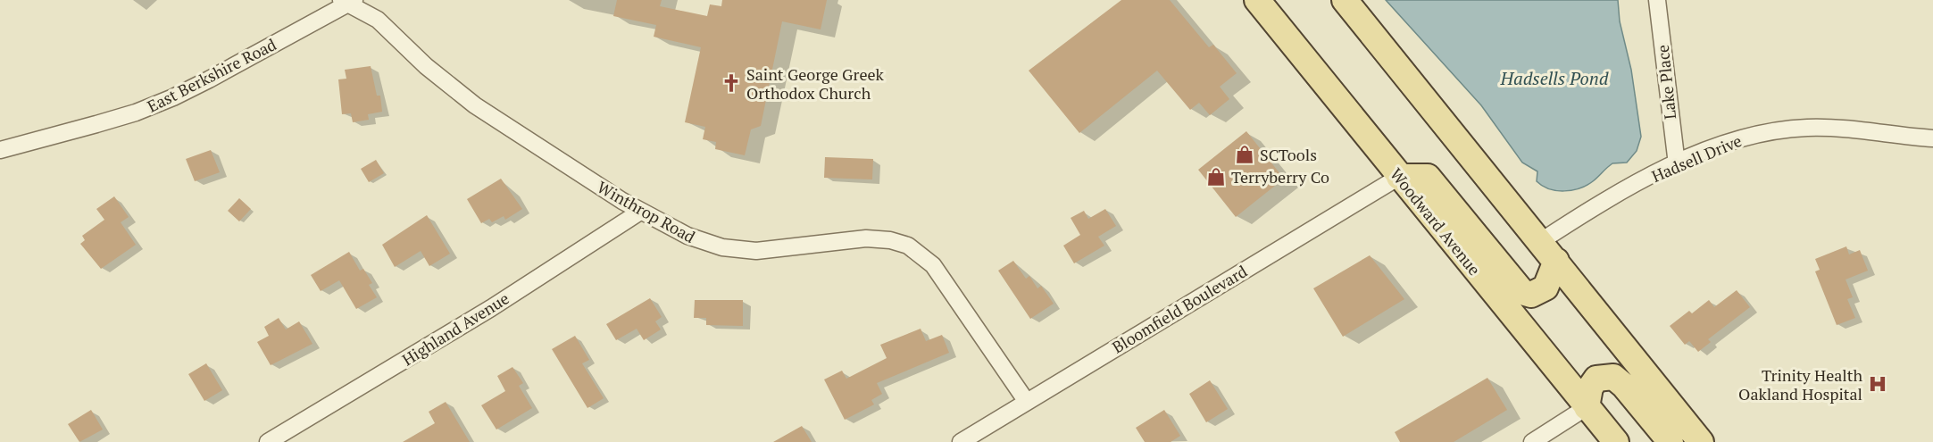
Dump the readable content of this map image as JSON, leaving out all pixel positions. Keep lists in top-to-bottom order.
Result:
{
  "streets": {
    "main road": ["Woodward Avenue"],
    "street": [
      "East Berkshire Road",
      "Lake Place",
      "Hadsell Drive",
      "Winthrop Road",
      "Bloomfield Boulevard",
      "Highland Avenue"
    ]
  },
  "crossings": [
    ["East Berkshire Road", "Winthrop Road"],
    ["Lake Place", "Hadsell Drive"],
    ["Winthrop Road", "Bloomfield Boulevard"],
    ["Winthrop Road", "Highland Avenue"],
    ["Woodward Avenue", "Bloomfield Boulevard"]
  ],
  "water": ["Hadsells Pond"],
  "places": {
    "church": ["Saint George Greek Orthodox Church"],
    "shop": ["SCTools", "Terryberry Co"],
    "hospital": ["Trinity Health Oakland Hospital"]
  }
}
